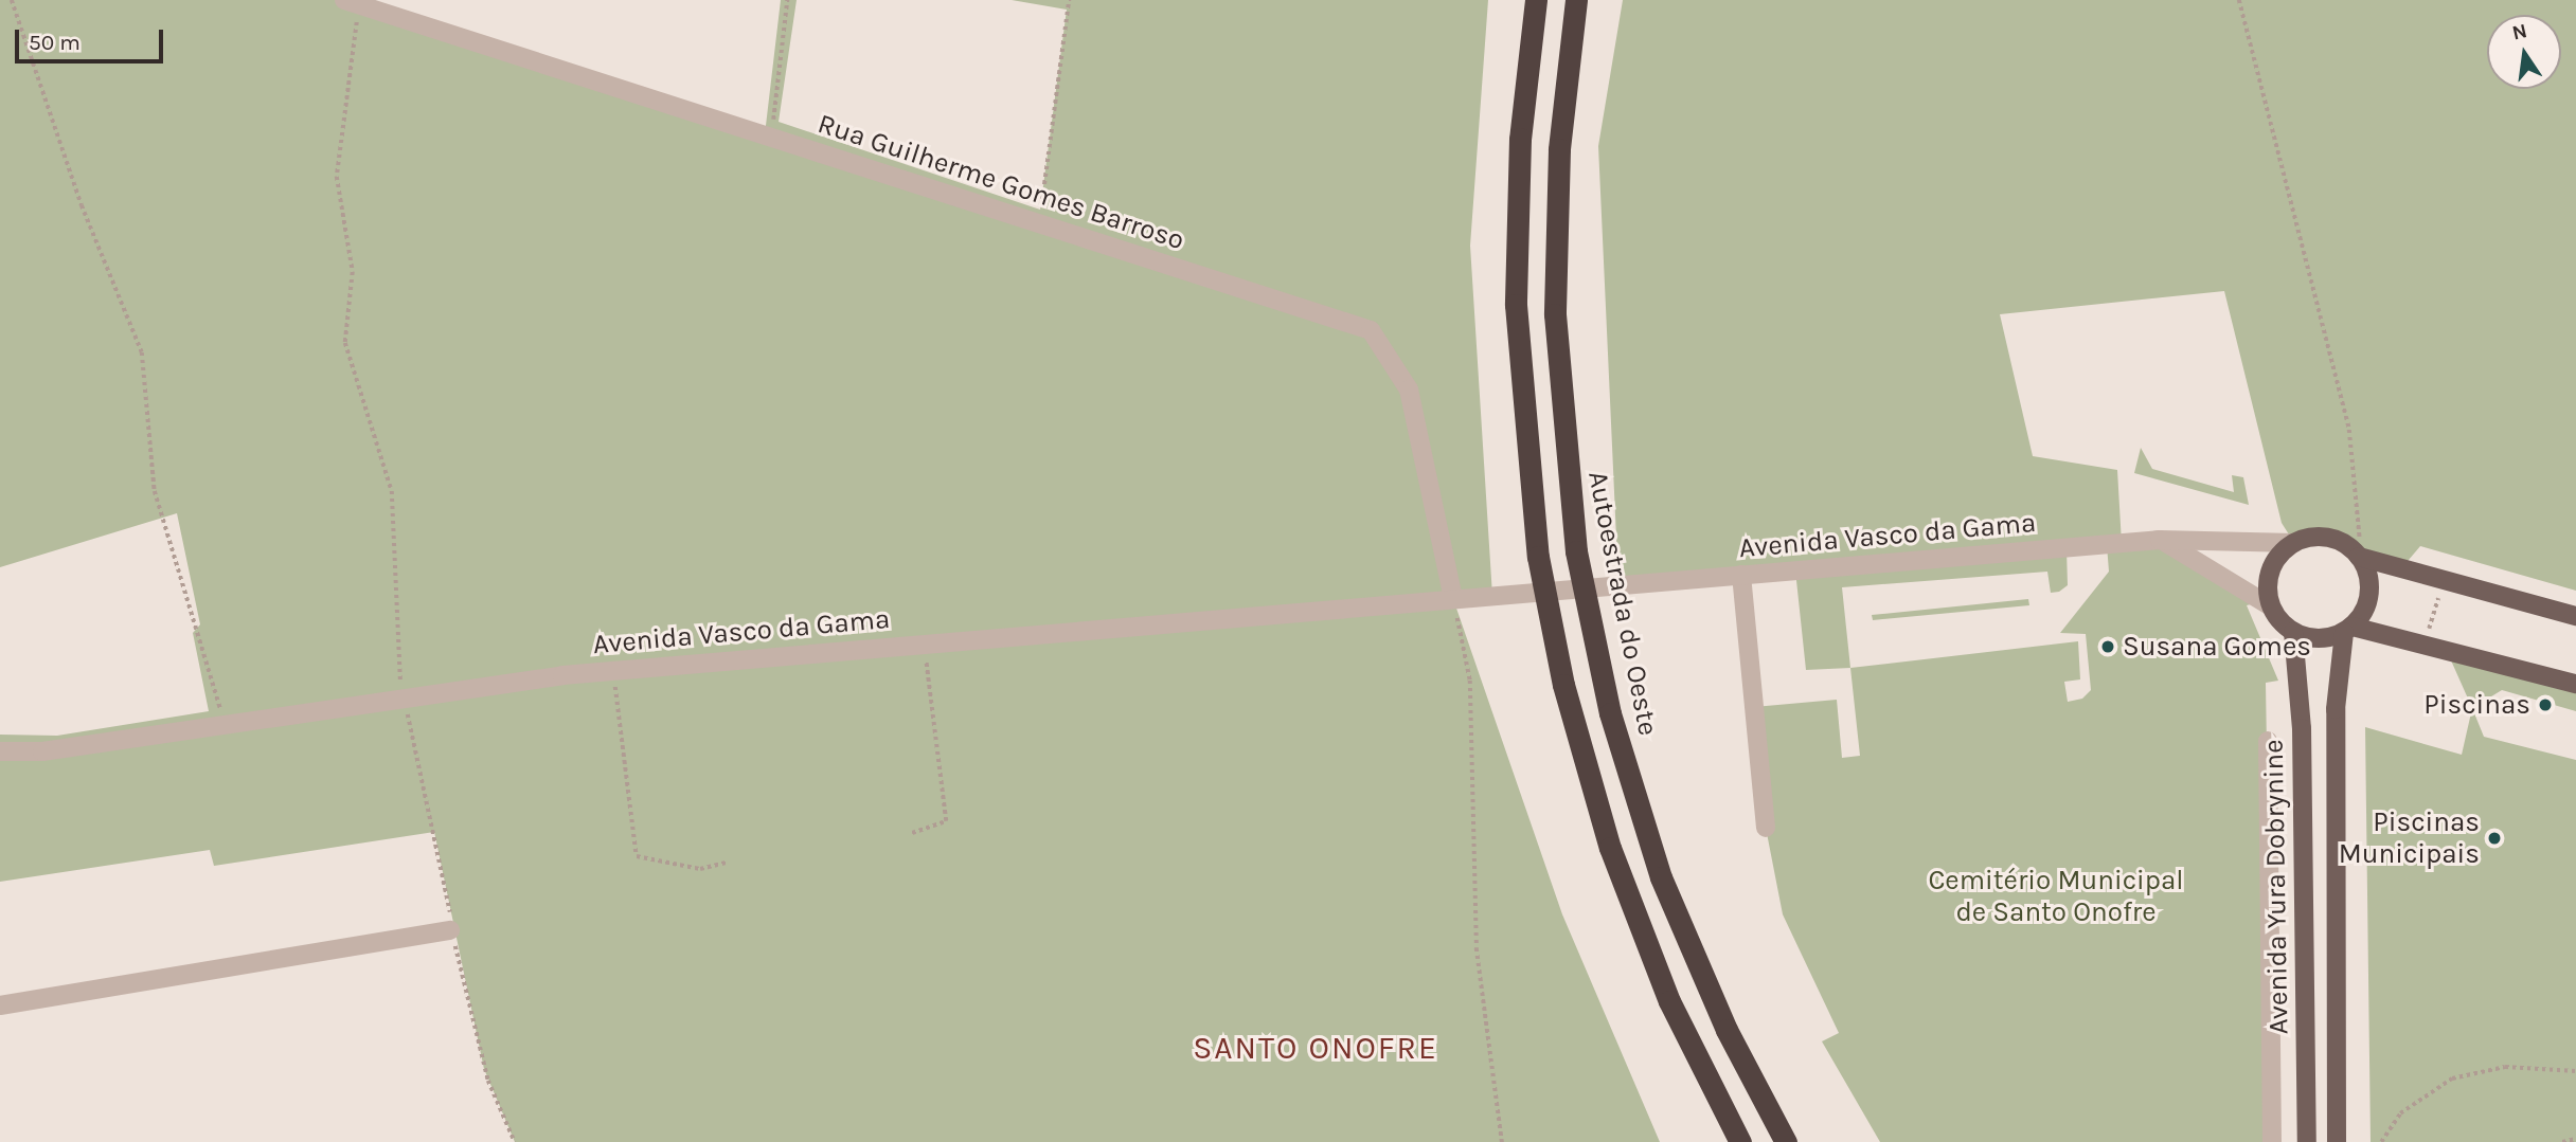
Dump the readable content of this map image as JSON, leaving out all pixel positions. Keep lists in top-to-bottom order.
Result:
{
  "streets": {
    "highway": ["Autoestrada do Oeste"],
    "main road": ["Avenida Yura Dobrynine"],
    "street": ["Rua Guilherme Gomes Barroso", "Avenida Vasco da Gama"]
  },
  "crossings": [
    ["Rua Guilherme Gomes Barroso", "Avenida Vasco da Gama"],
    ["Avenida Vasco da Gama", "Avenida Yura Dobrynine"]
  ],
  "districts": ["SANTO ONOFRE"],
  "parks": ["Cemitério Municipal de Santo Onofre"],
  "places": ["Susana Gomes", "Piscinas", "Piscinas Municipais"],
  "scale_bar": "50 m",
  "north": "top"
}
